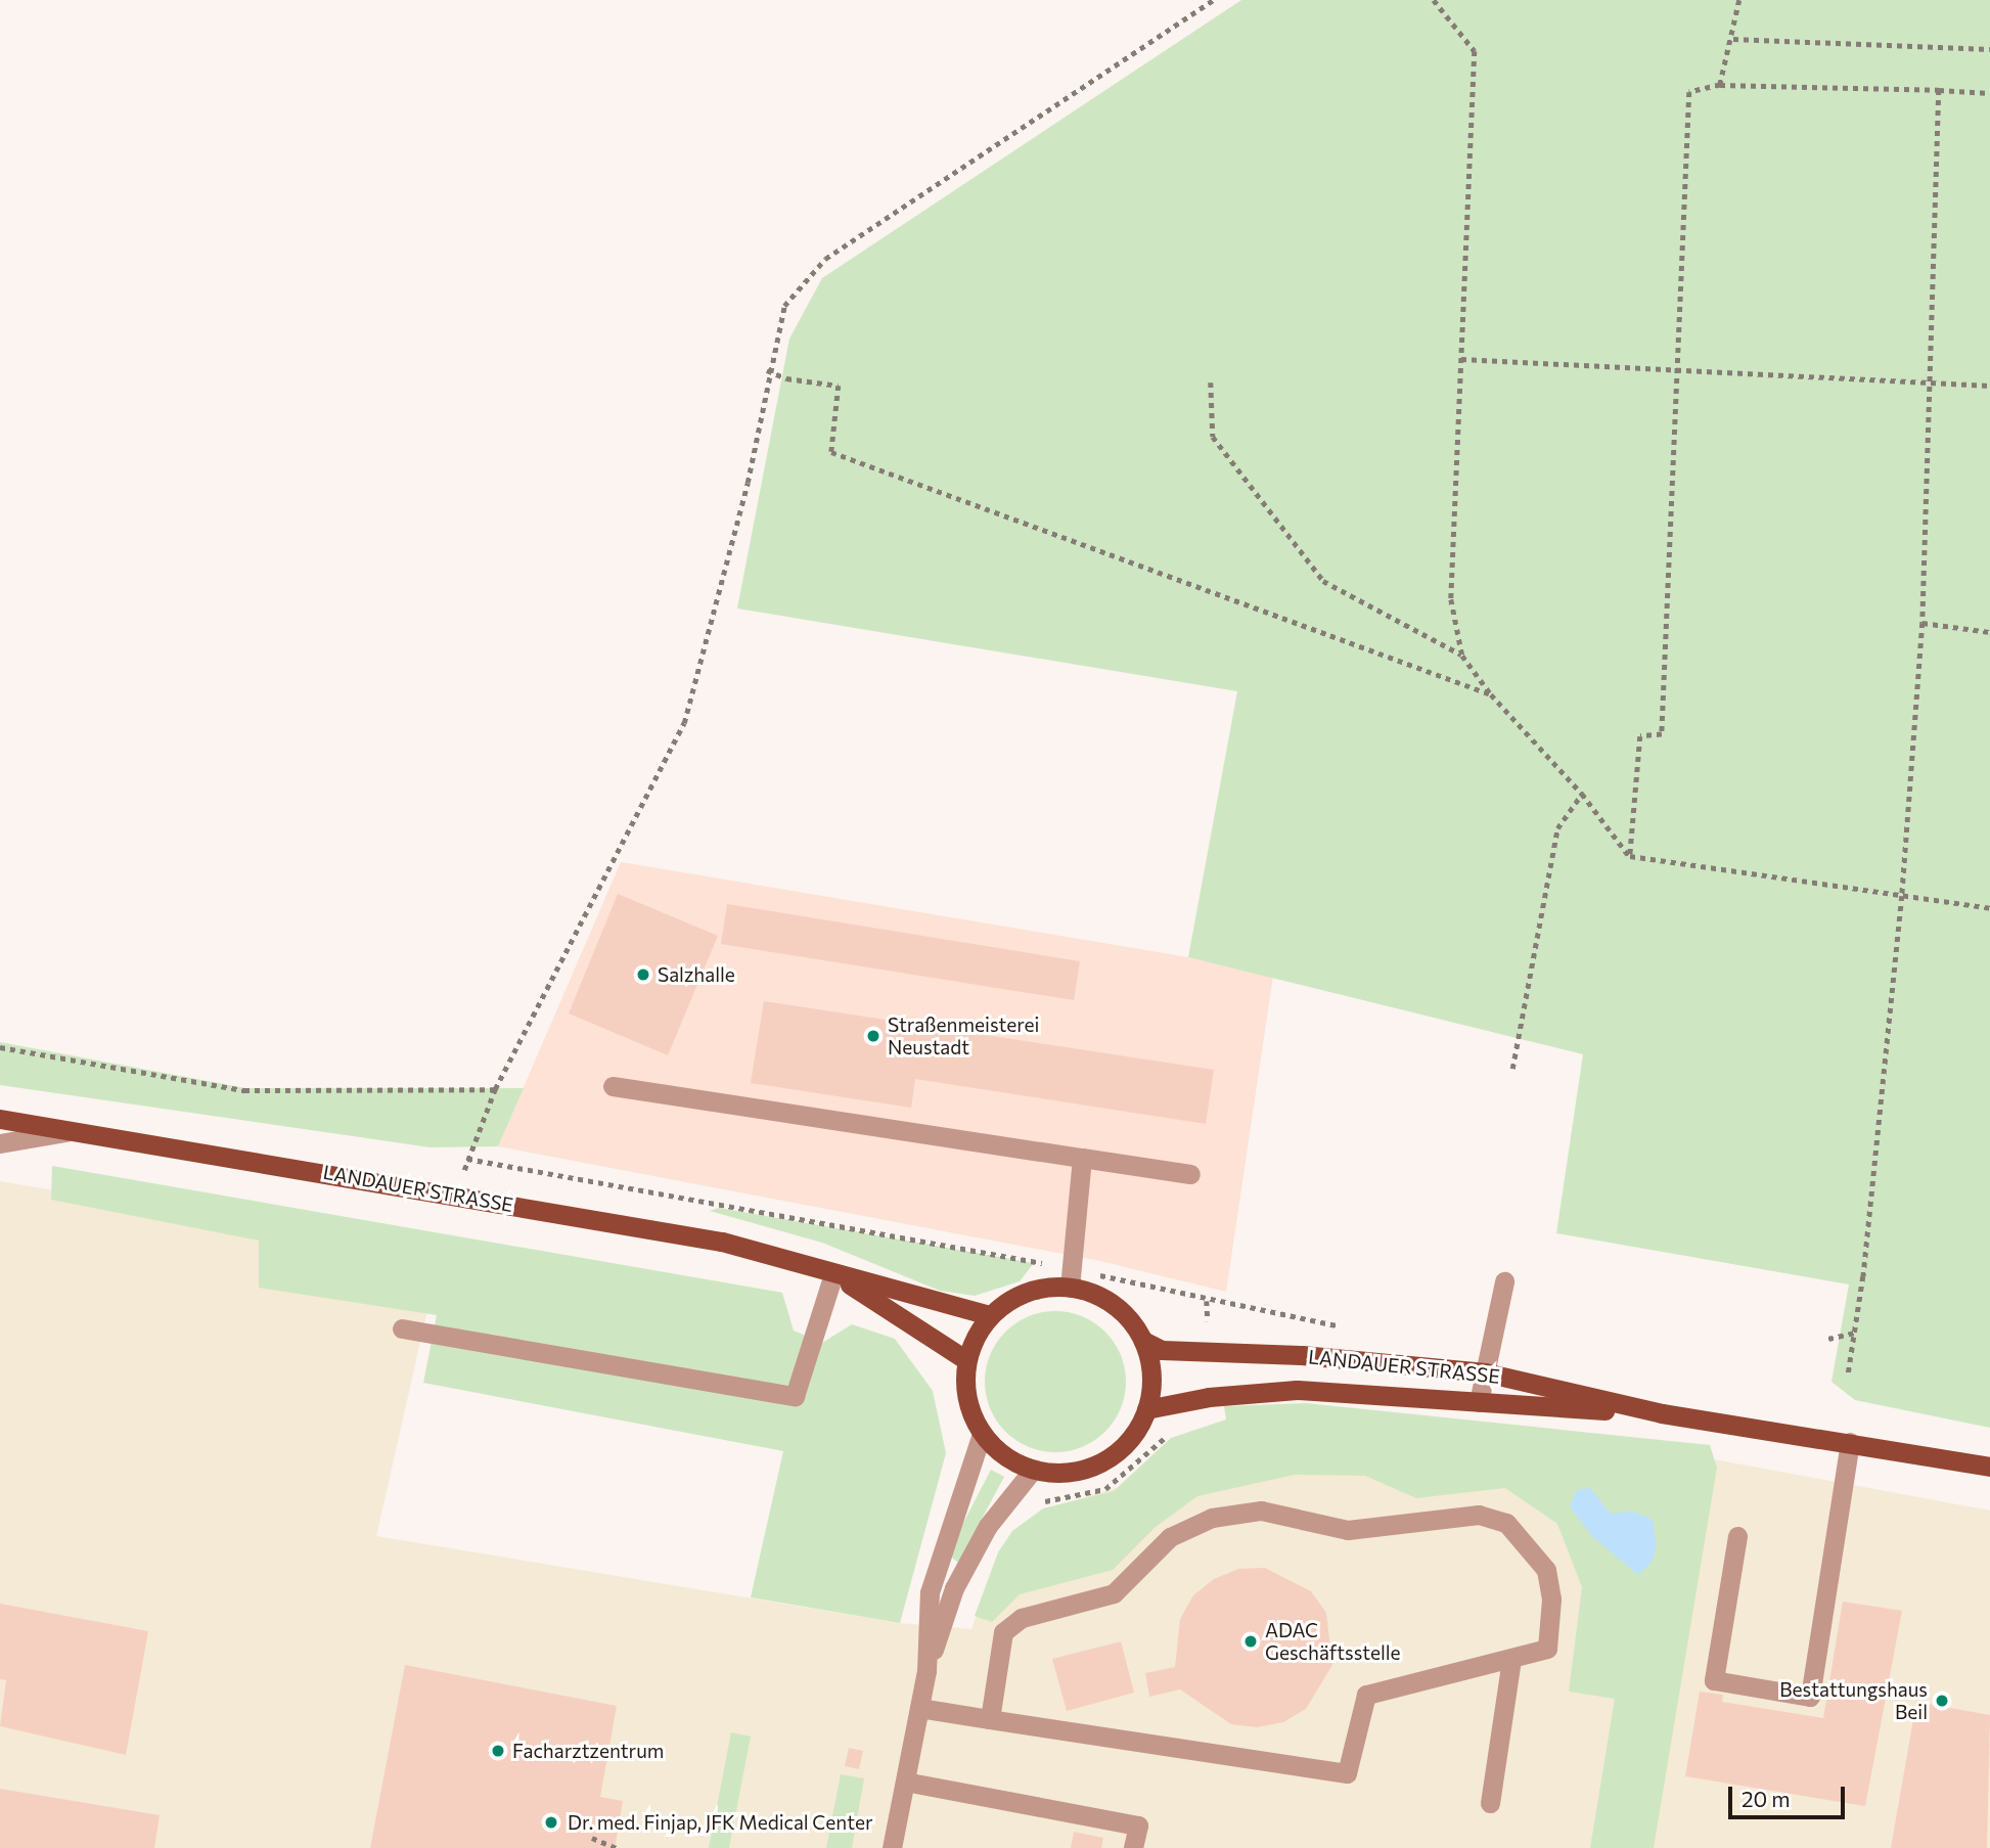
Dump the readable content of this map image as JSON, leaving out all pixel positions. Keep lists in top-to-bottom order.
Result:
{
  "streets": {
    "main road": ["LANDAUER STRASSE"]
  },
  "places": [
    "Salzhalle",
    "Straßenmeisterei Neustadt",
    "ADAC Geschäftsstelle",
    "Bestattungshaus Beil",
    "Facharztzentrum",
    "Dr. med. Finjap, JFK Medical Center"
  ],
  "scale_bar": "20 m"
}
